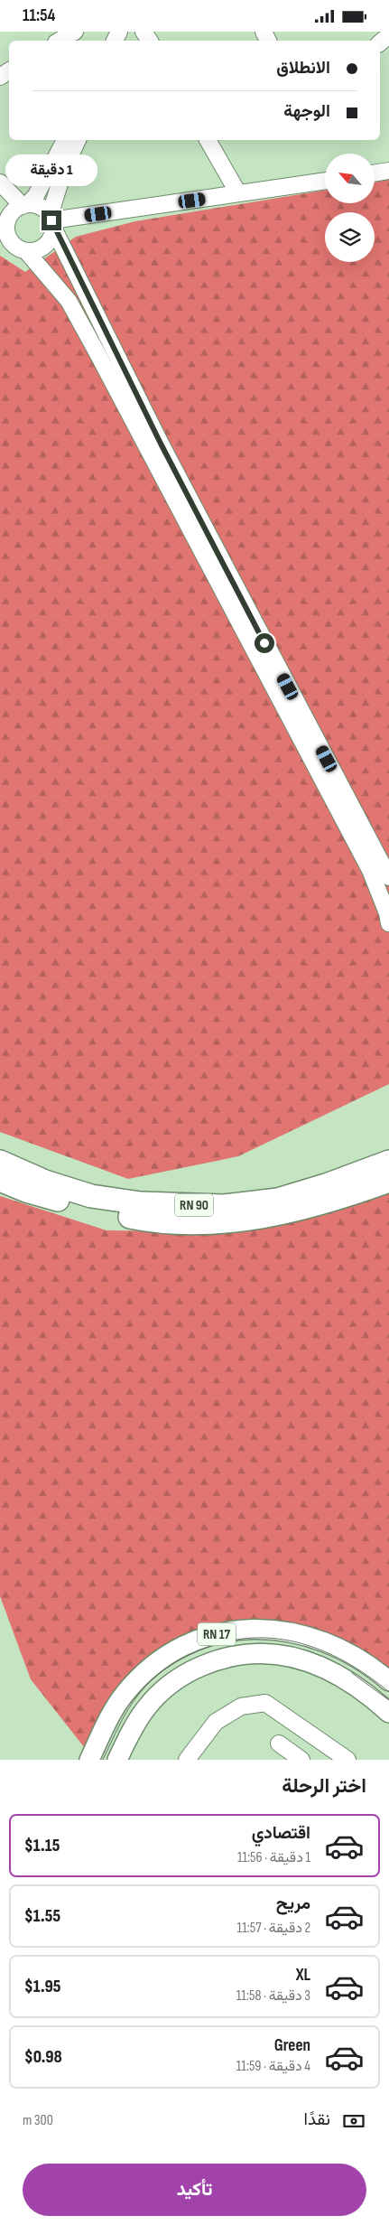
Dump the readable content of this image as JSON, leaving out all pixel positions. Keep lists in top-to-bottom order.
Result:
{
  "streets": {
    "highway": ["RN 90"],
    "main road": ["RN 17"]
  },
  "north": "top left",
  "page": {
    "status": "11:54",
    "banner": ["الانطلاق", "الوجهة"],
    "bubble": "1 دقيقة",
    "heading": "اختر الرحلة",
    "list": [
      {
        "name": "اقتصادي",
        "note": "1 دقيقة · 11:56",
        "value": "$1.15"
      },
      {
        "name": "مريح",
        "note": "2 دقيقة · 11:57",
        "value": "$1.55"
      },
      {
        "name": "XL",
        "note": "3 دقيقة · 11:58",
        "value": "$1.95"
      },
      {
        "name": "Green",
        "note": "4 دقيقة · 11:59",
        "value": "$0.98"
      }
    ],
    "pay": ["نقدًا", "300 m"],
    "buttons": "تأكيد"
  }
}
